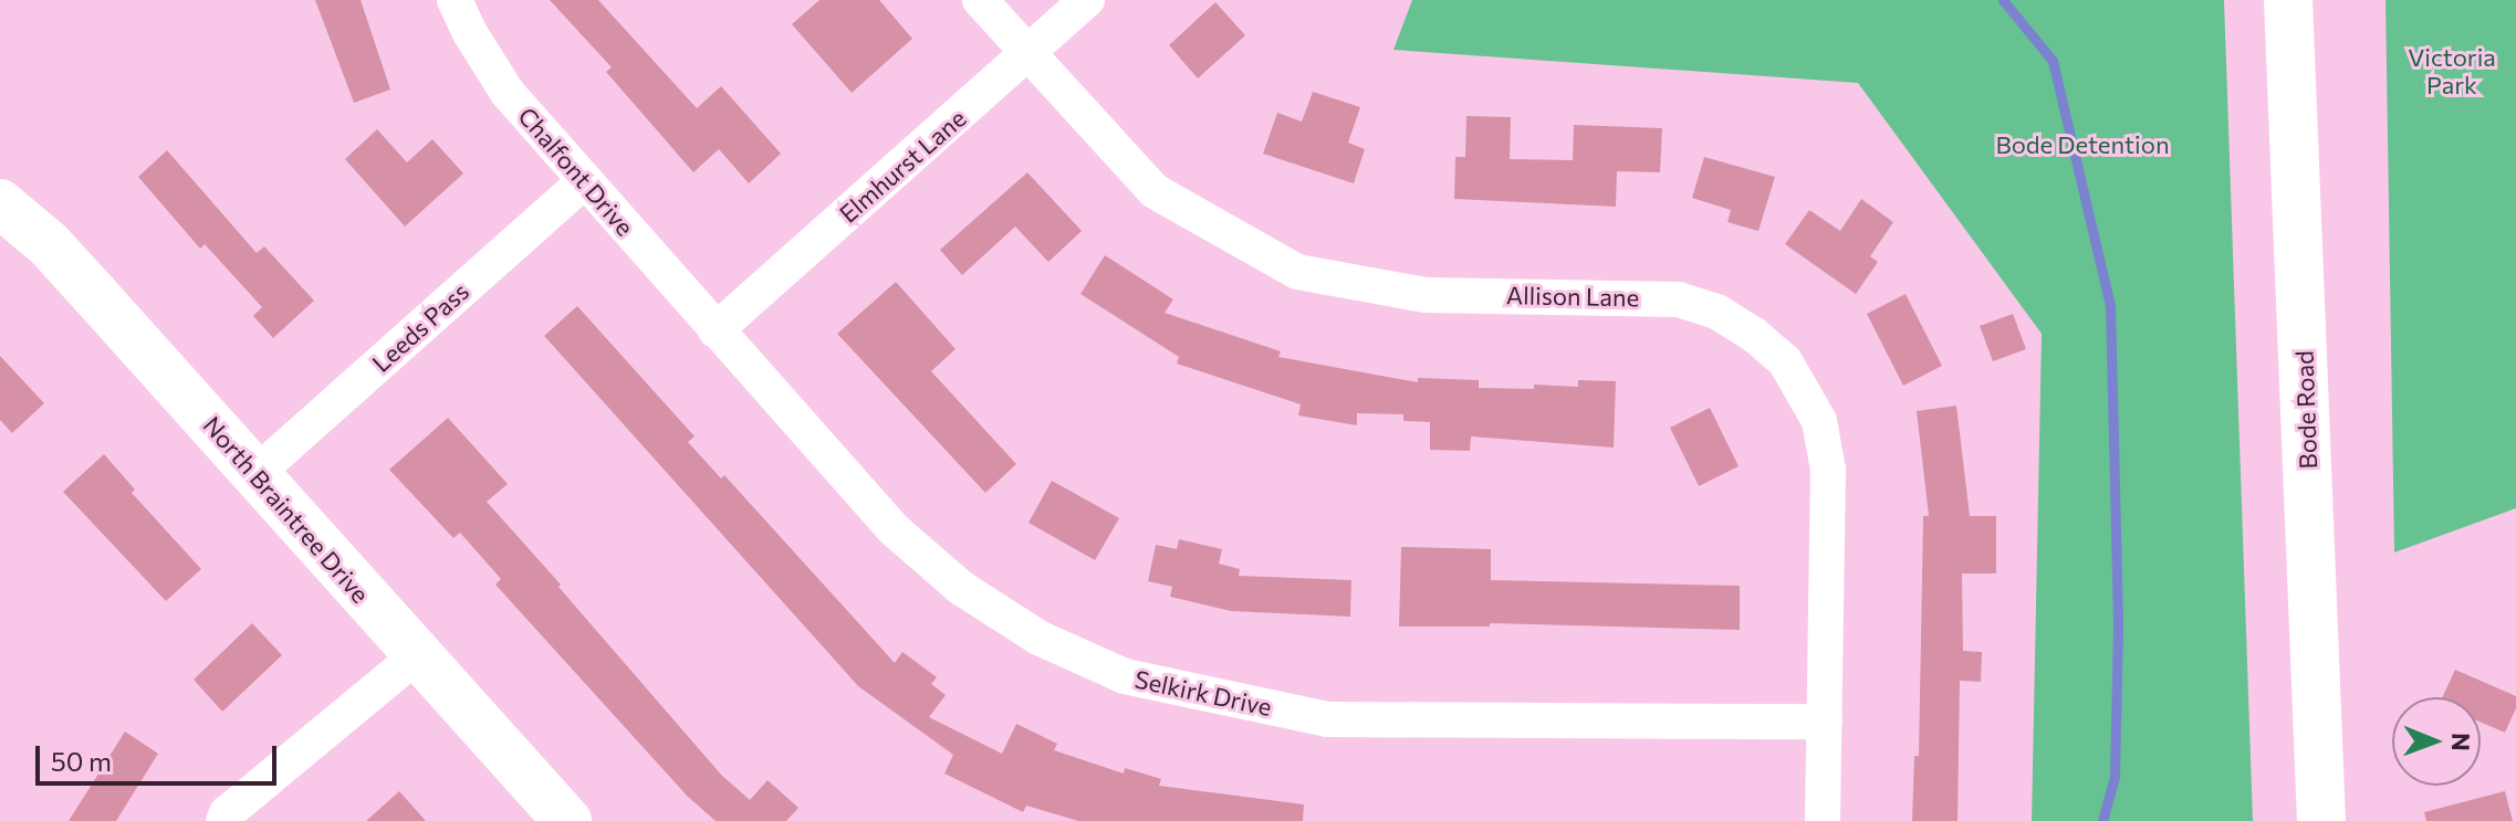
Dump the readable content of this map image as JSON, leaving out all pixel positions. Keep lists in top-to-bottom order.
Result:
{
  "streets": {
    "street": [
      "Elmhurst Lane",
      "Chalfont Drive",
      "Allison Lane",
      "Leeds Pass",
      "Bode Road",
      "North Braintree Drive",
      "Selkirk Drive"
    ]
  },
  "crossings": [
    ["Elmhurst Lane", "Chalfont Drive"],
    ["Elmhurst Lane", "Allison Lane"],
    ["Elmhurst Lane", "Selkirk Drive"],
    ["Chalfont Drive", "Leeds Pass"],
    ["Chalfont Drive", "Selkirk Drive"],
    ["Allison Lane", "Selkirk Drive"],
    ["Leeds Pass", "North Braintree Drive"]
  ],
  "parks": ["Victoria Park", "Bode Detention"],
  "scale_bar": "50 m",
  "north": "right"
}
